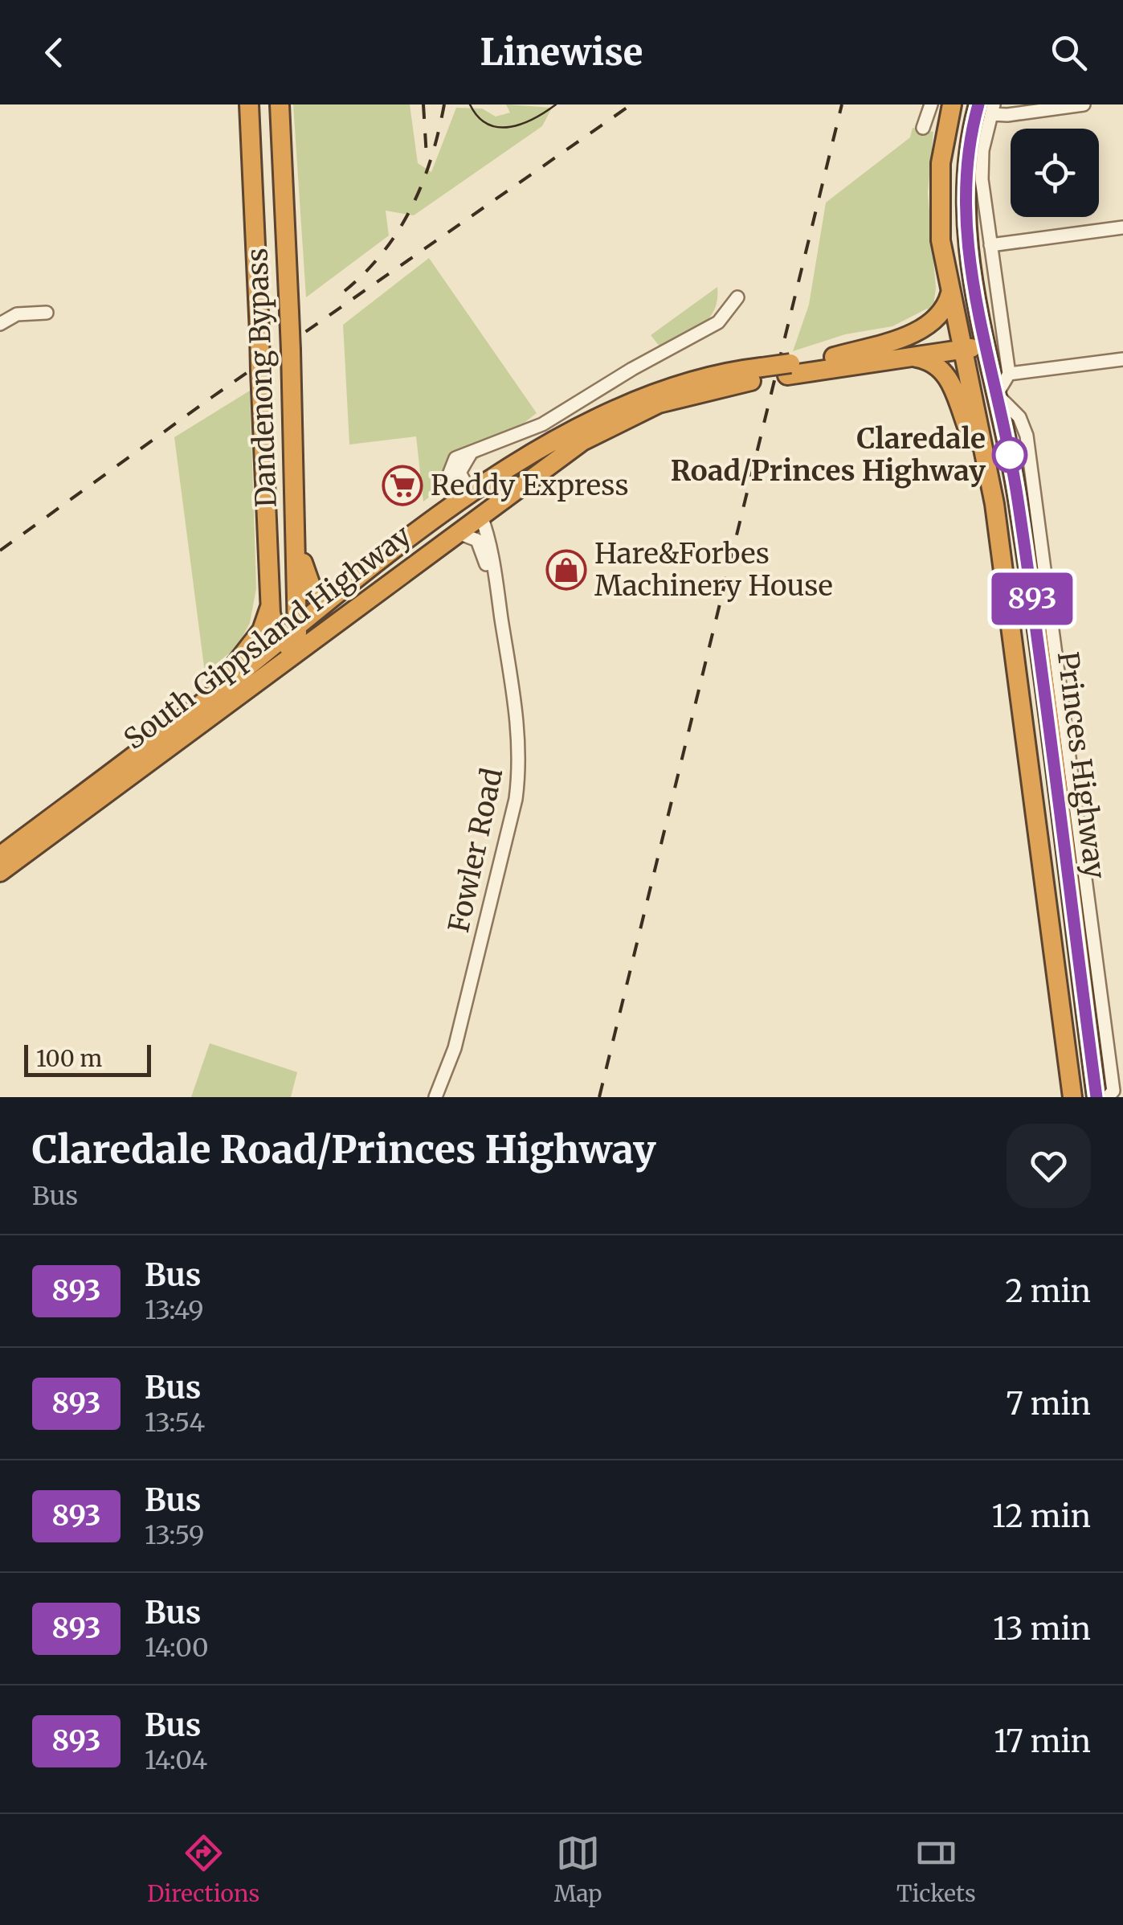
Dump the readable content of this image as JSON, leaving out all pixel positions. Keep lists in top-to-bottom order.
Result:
{
  "streets": {
    "highway": ["Dandenong Bypass", "South Gippsland Highway", "Princes Highway"],
    "street": ["Fowler Road"]
  },
  "crossings": [
    ["Dandenong Bypass", "South Gippsland Highway"],
    ["South Gippsland Highway", "Princes Highway"],
    ["South Gippsland Highway", "Fowler Road"]
  ],
  "places": {
    "other": ["Claredale Road/Princes Highway"],
    "supermarket": ["Reddy Express"],
    "shop": ["Hare&Forbes Machinery House"]
  },
  "lines": ["bus line 893"],
  "scale_bar": "100 m",
  "page": {
    "header": "Linewise",
    "on_map": "893",
    "scale": "100 m",
    "heading": ["Claredale Road/Princes Highway", "Bus"],
    "list": [
      {
        "mark": "893",
        "name": "Bus",
        "note": "13:49",
        "value": "2 min"
      },
      {
        "mark": "893",
        "name": "Bus",
        "note": "13:54",
        "value": "7 min"
      },
      {
        "mark": "893",
        "name": "Bus",
        "note": "13:59",
        "value": "12 min"
      },
      {
        "mark": "893",
        "name": "Bus",
        "note": "14:00",
        "value": "13 min"
      },
      {
        "mark": "893",
        "name": "Bus",
        "note": "14:04",
        "value": "17 min"
      }
    ],
    "tabs": ["Directions", "Map", "Tickets"]
  }
}
